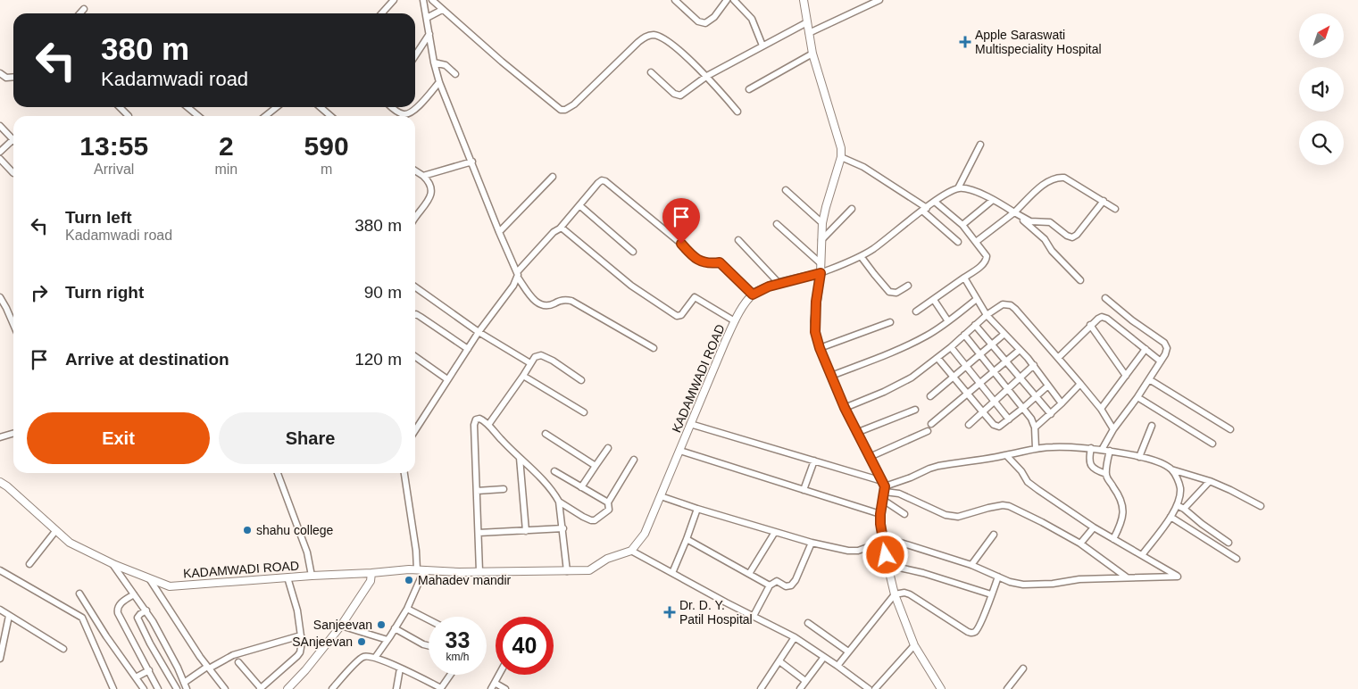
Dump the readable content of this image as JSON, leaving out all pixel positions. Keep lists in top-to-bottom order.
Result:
{
  "streets": {
    "street": ["KADAMWADI ROAD"]
  },
  "places": {
    "health": ["Apple Saraswati Multispeciality Hospital", "Dr. D. Y. Patil Hospital"],
    "other": [
      "shahu college",
      "Mahadev mandir",
      "Sanjeevan",
      "SAnjeevan"
    ]
  },
  "north": "top right",
  "page": {
    "turn": ["380 m", "Kadamwadi road"],
    "eta": [
      "13:55",
      "Arrival",
      "2",
      "min",
      "590",
      "m"
    ],
    "list": [
      {
        "name": "Turn left",
        "note": "Kadamwadi road",
        "value": "380 m"
      },
      {
        "name": "Turn right",
        "value": "90 m"
      },
      {
        "name": "Arrive at destination",
        "value": "120 m"
      }
    ],
    "buttons": ["Exit", "Share"],
    "speed": "33 km/h",
    "limit": "40"
  }
}
